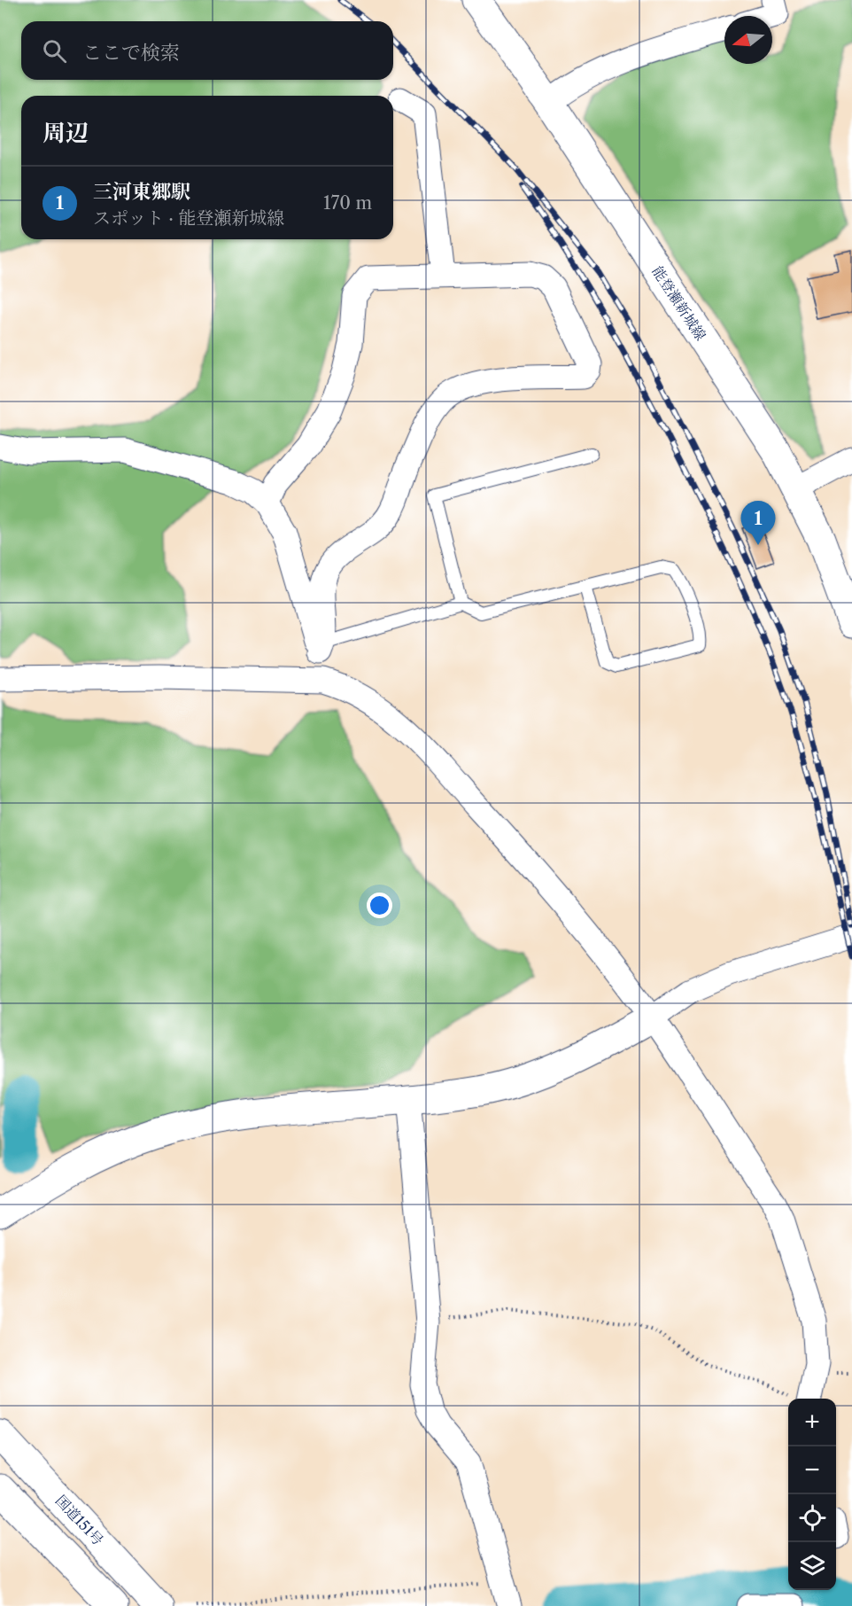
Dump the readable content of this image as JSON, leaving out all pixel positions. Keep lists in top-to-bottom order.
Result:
{
  "streets": {
    "main road": ["能登瀬新城線", "国道151号"]
  },
  "north": "left",
  "page": {
    "search": "ここで検索",
    "heading": "周辺",
    "list": [
      {
        "mark": "1",
        "name": "三河東郷駅",
        "note": "スポット · 能登瀬新城線",
        "value": "170 m"
      }
    ],
    "pins": "1",
    "map_buttons": ["+", "−"]
  }
}
